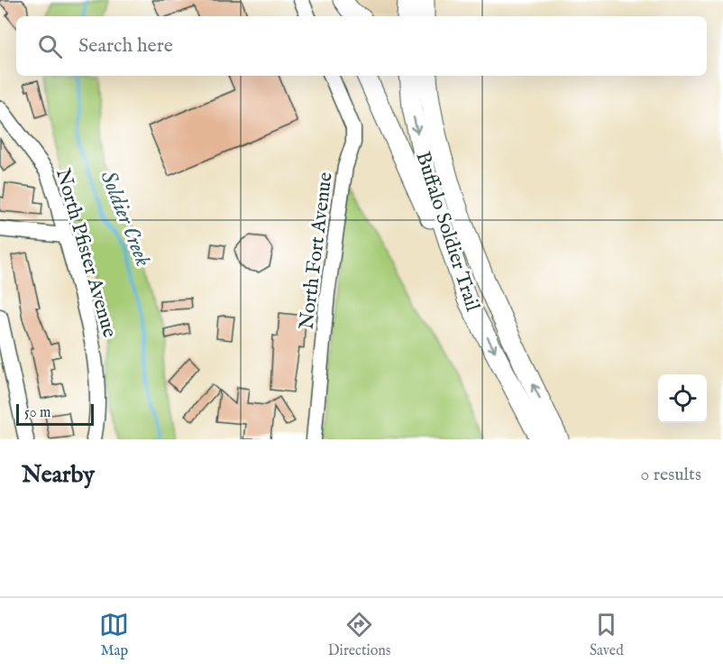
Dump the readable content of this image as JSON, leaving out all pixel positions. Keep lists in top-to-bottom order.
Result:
{
  "streets": {
    "main road": ["Buffalo Soldier Trail"],
    "street": ["North Fort Avenue", "North Pfister Avenue"]
  },
  "water": ["Soldier Creek"],
  "scale_bar": "50 m",
  "page": {
    "search": "Search here",
    "scale": "50 m",
    "heading": ["Nearby", "0 results"],
    "nav": ["Map", "Directions", "Saved"]
  }
}
